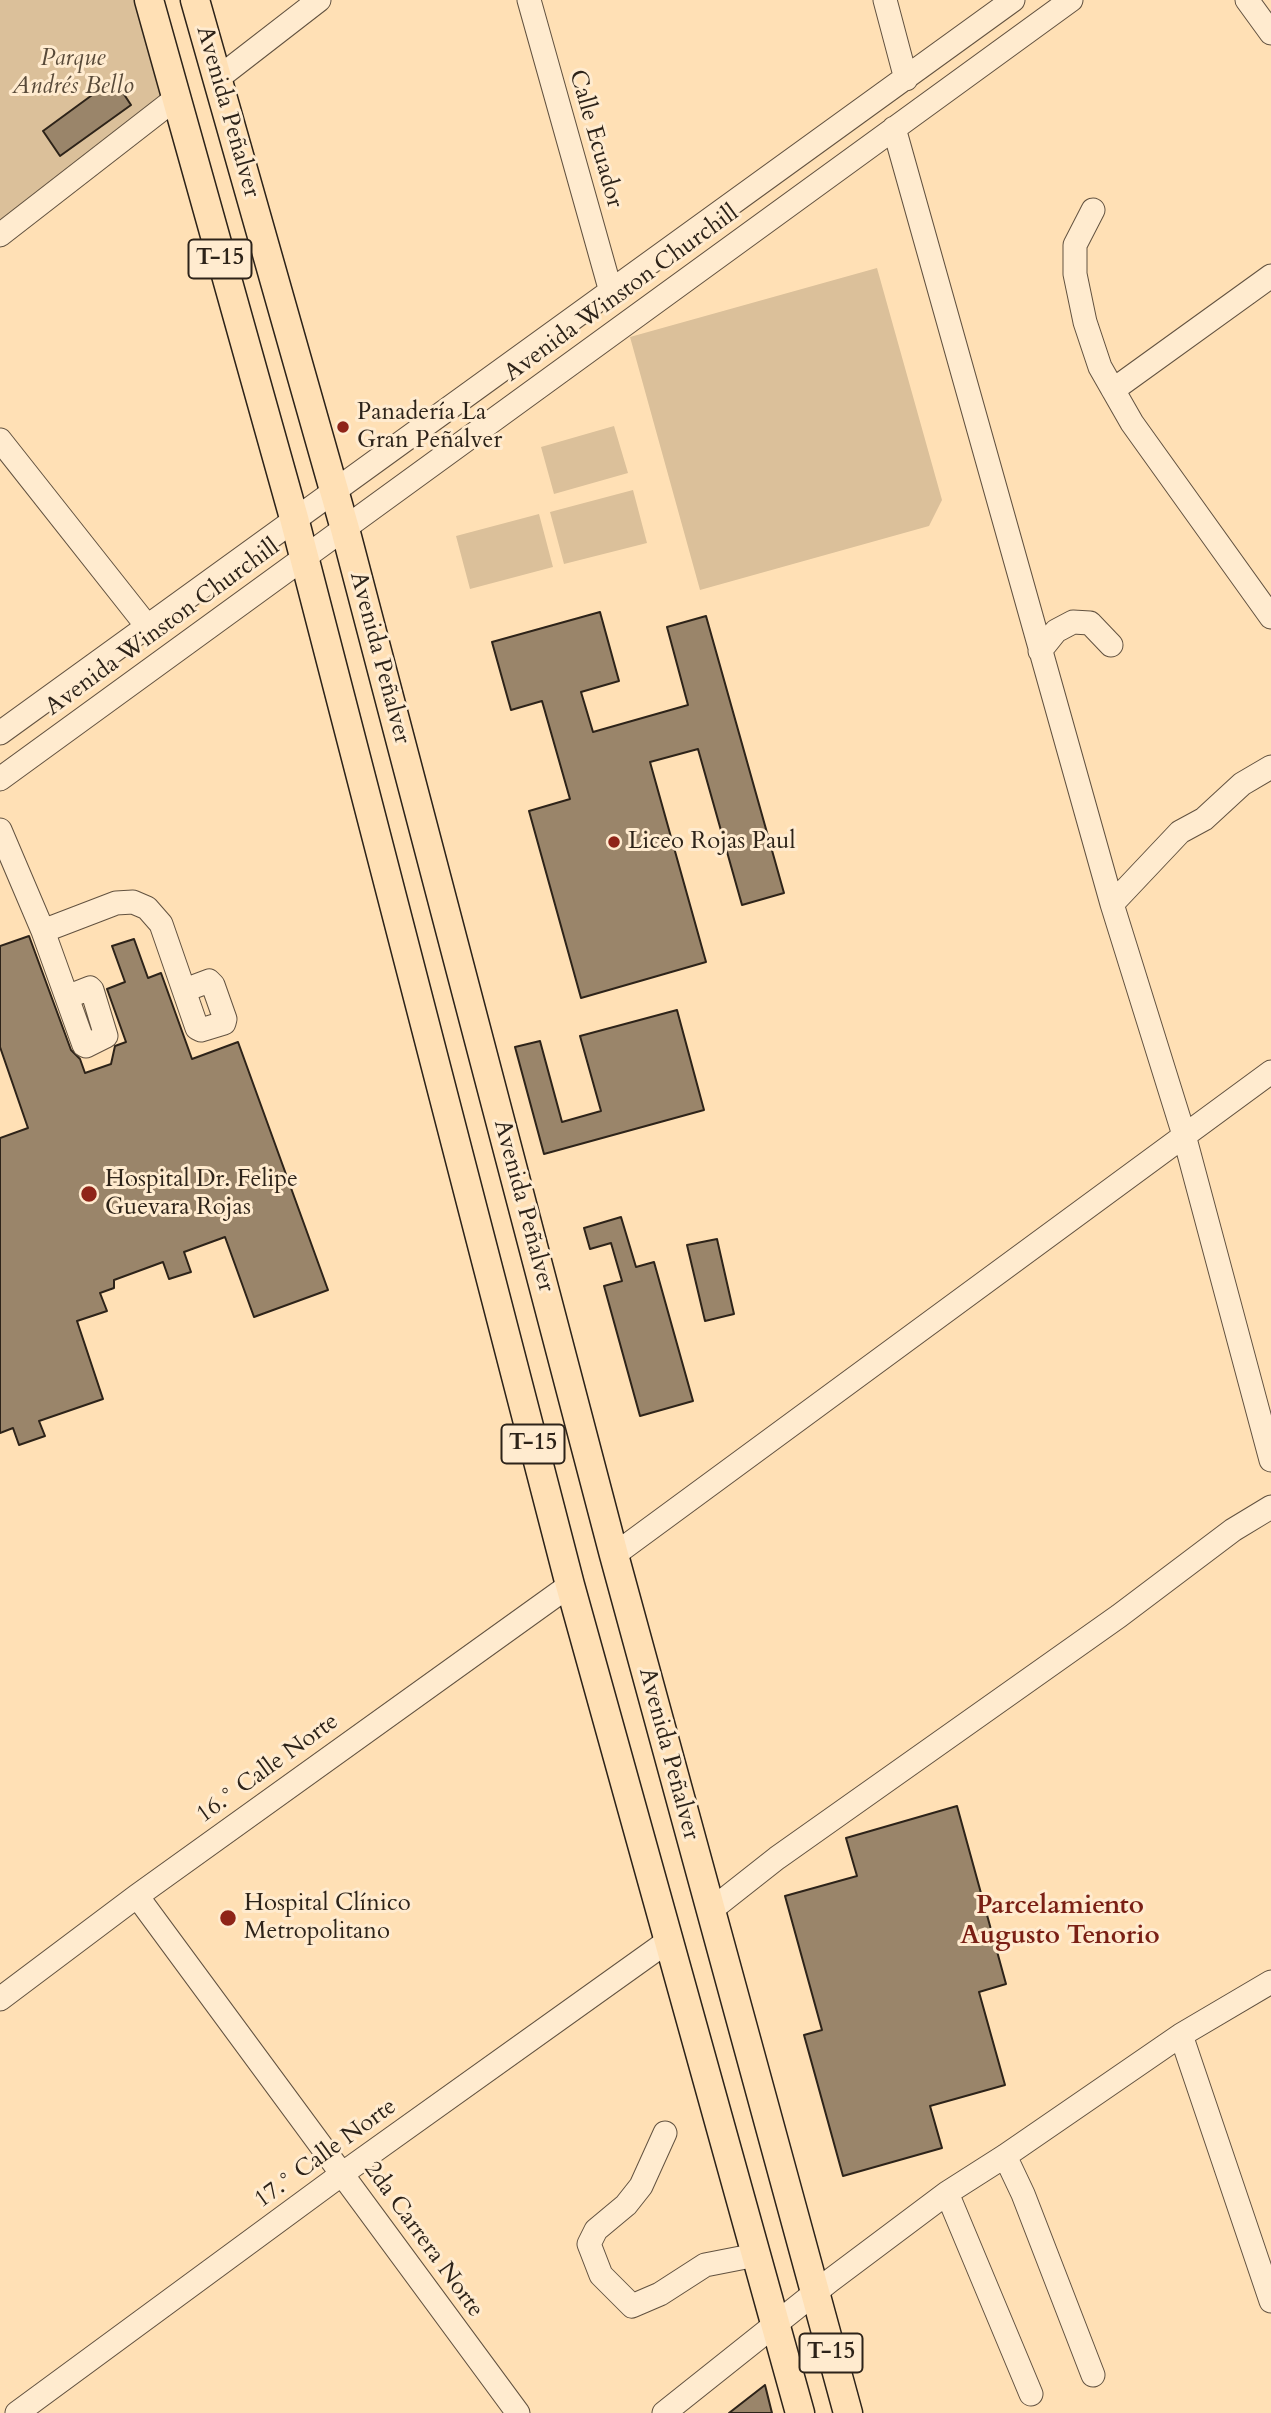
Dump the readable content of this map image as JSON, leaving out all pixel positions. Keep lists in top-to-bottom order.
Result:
{
  "streets": {
    "main road": ["Avenida Peñalver", "T-15"],
    "street": [
      "Calle Ecuador",
      "Avenida Winston Churchill",
      "16.° Calle Norte",
      "17.° Calle Norte",
      "2da Carrera Norte"
    ]
  },
  "crossings": [
    ["Avenida Peñalver", "Avenida Winston Churchill"],
    ["Avenida Peñalver", "16.° Calle Norte"],
    ["Avenida Peñalver", "17.° Calle Norte"],
    ["Calle Ecuador", "Avenida Winston Churchill"],
    ["16.° Calle Norte", "2da Carrera Norte"],
    ["17.° Calle Norte", "2da Carrera Norte"]
  ],
  "districts": ["Parcelamiento Augusto Tenorio"],
  "parks": ["Parque Andrés Bello"],
  "places": [
    "Panadería La Gran Peñalver",
    "Liceo Rojas Paul",
    "Hospital Dr. Felipe Guevara Rojas",
    "Hospital Clínico Metropolitano"
  ]
}
